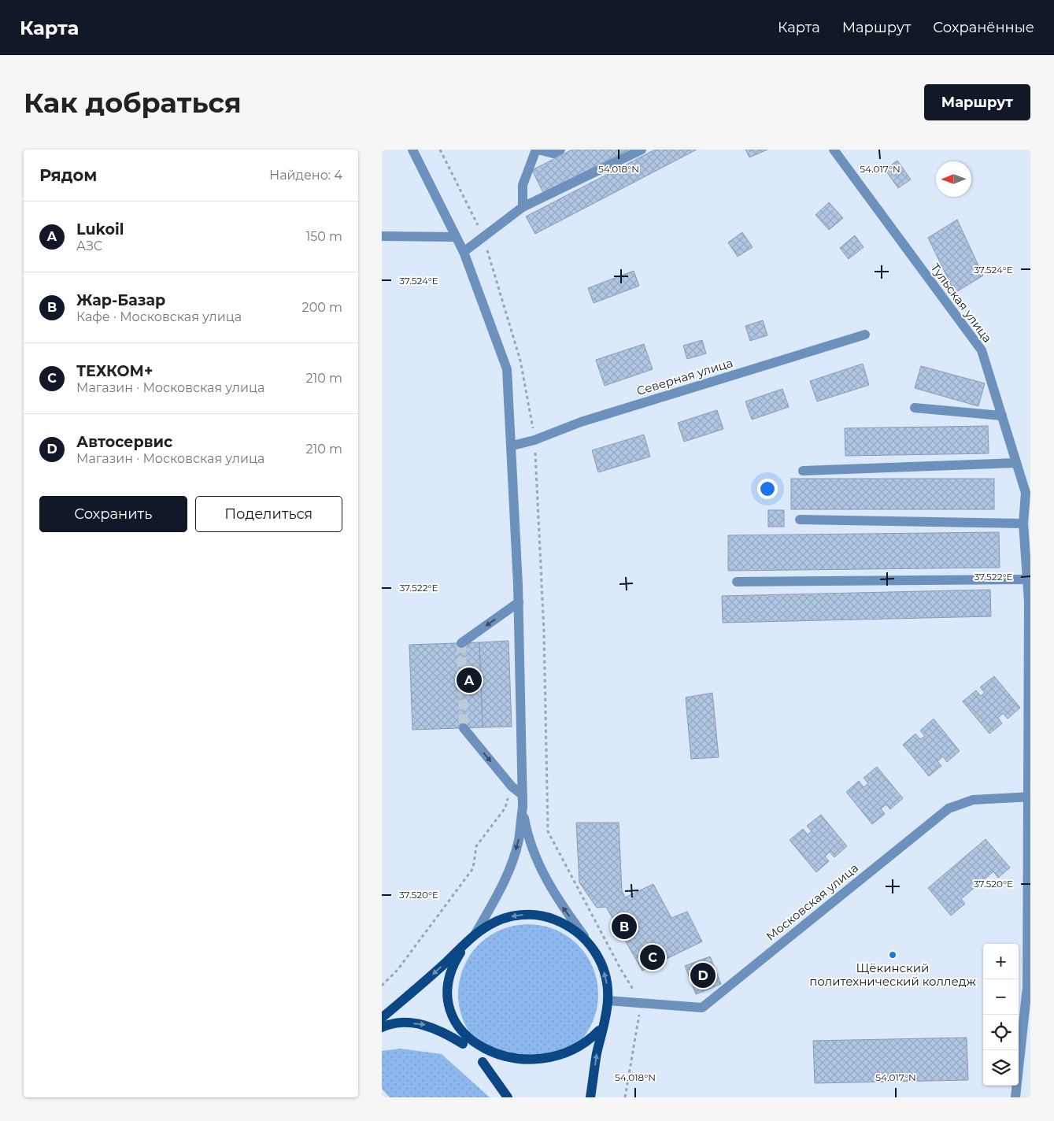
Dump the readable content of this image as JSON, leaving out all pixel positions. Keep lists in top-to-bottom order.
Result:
{
  "streets": {
    "street": ["Тульская улица", "Северная улица", "Московская улица"]
  },
  "places": ["Щёкинский политехнический колледж"],
  "north": "left",
  "page": {
    "header": "Карта",
    "nav": ["Карта", "Маршрут", "Сохранённые"],
    "buttons": [
      "Маршрут",
      ["Сохранить", "Поделиться"]
    ],
    "title": "Как добраться",
    "heading": ["Рядом", "Найдено: 4"],
    "list": [
      {
        "mark": "A",
        "name": "Lukoil",
        "note": "АЗС",
        "value": "150 m"
      },
      {
        "mark": "B",
        "name": "Жар-Базар",
        "note": "Кафе · Московская улица",
        "value": "200 m"
      },
      {
        "mark": "C",
        "name": "ТЕХКОМ+",
        "note": "Магазин · Московская улица",
        "value": "210 m"
      },
      {
        "mark": "D",
        "name": "Автосервис",
        "note": "Магазин · Московская улица",
        "value": "210 m"
      }
    ],
    "pins": [
      "A",
      "B",
      "C",
      "D"
    ],
    "map_buttons": ["+", "−"]
  },
  "coordinates": [
    "54.018°N",
    "54.017°N",
    "37.524°E",
    "37.522°E",
    "37.520°E"
  ]
}
